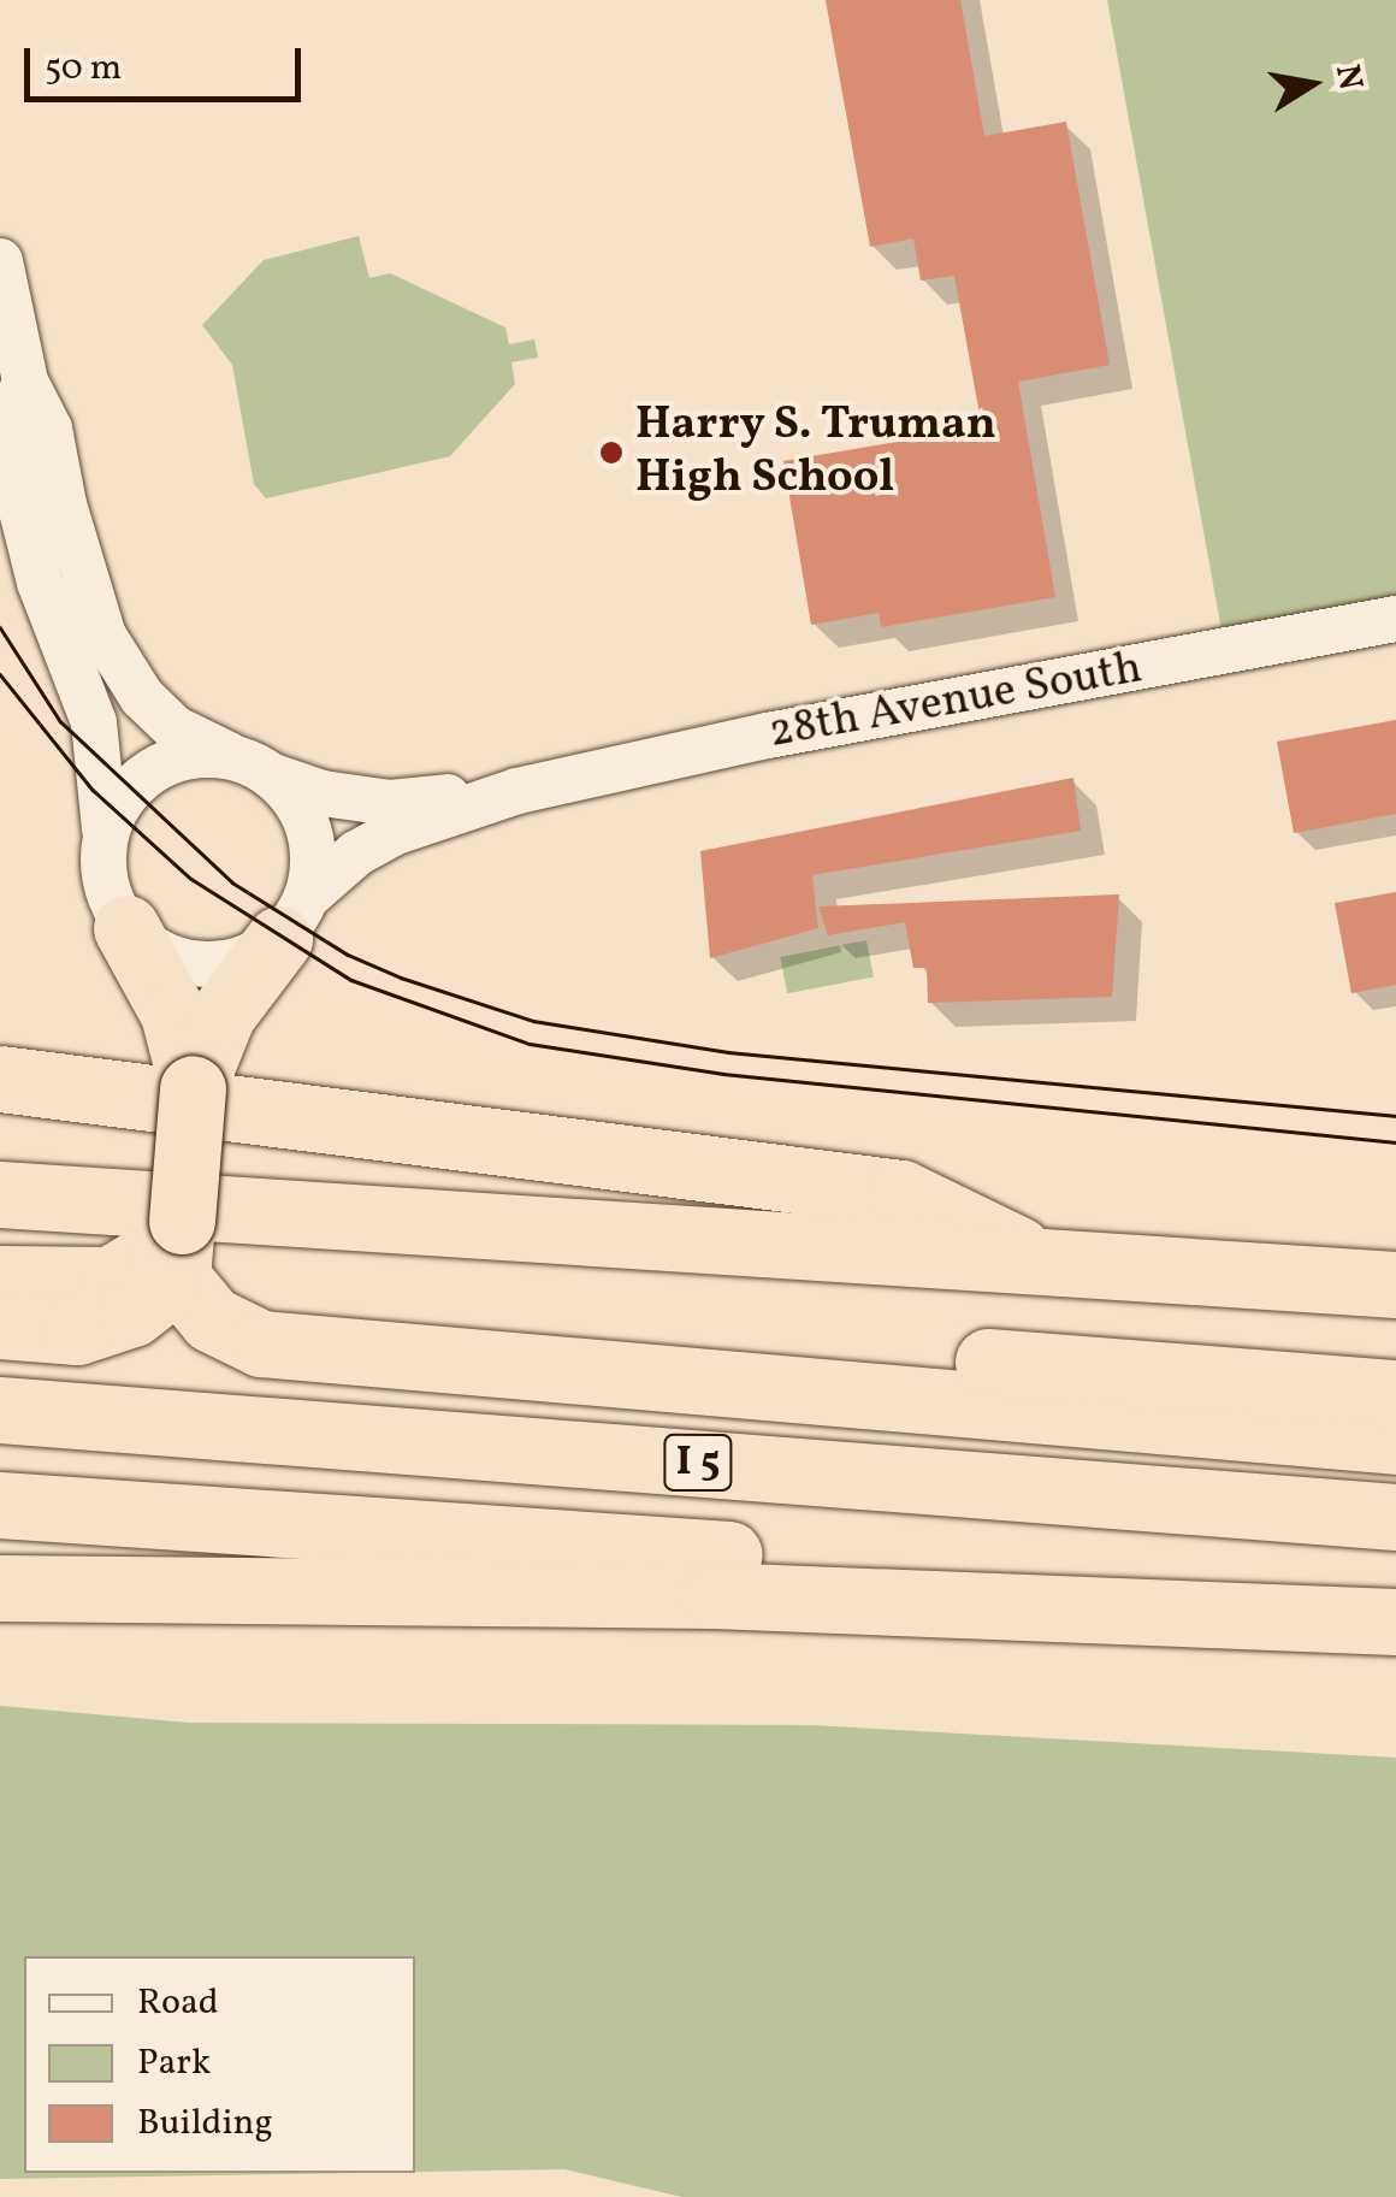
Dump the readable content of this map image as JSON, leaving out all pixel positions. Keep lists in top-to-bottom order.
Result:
{
  "streets": {
    "highway": ["I 5"],
    "street": ["28th Avenue South"]
  },
  "places": ["Harry S. Truman High School"],
  "legend": ["Road", "Park", "Building"],
  "scale_bar": "50 m",
  "north": "right"
}
